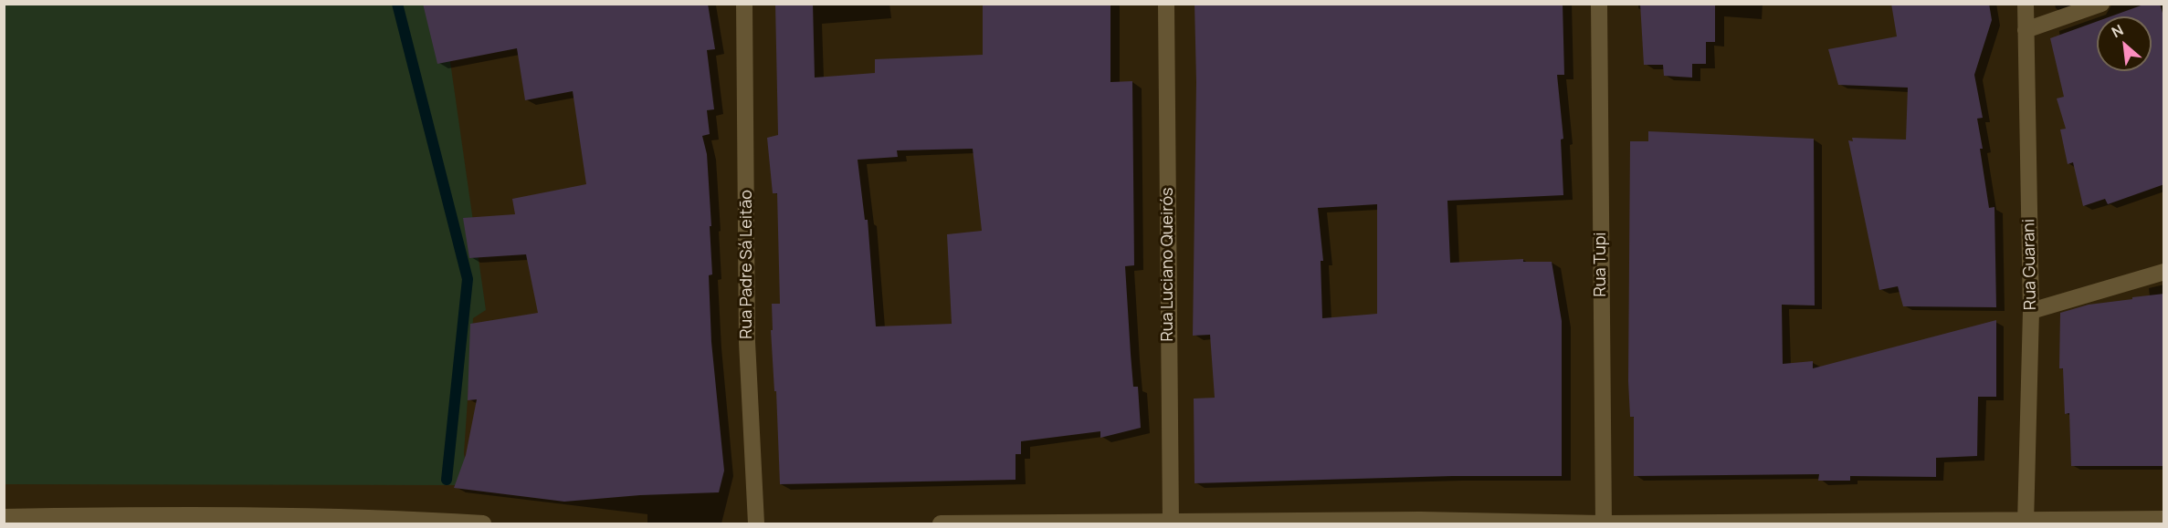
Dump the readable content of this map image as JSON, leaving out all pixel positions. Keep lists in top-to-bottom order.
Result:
{
  "streets": {
    "street": [
      "Rua Padre Sá Leitão",
      "Rua Luciano Queirós",
      "Rua Tupi",
      "Rua Guarani"
    ]
  },
  "north": "top left"
}
